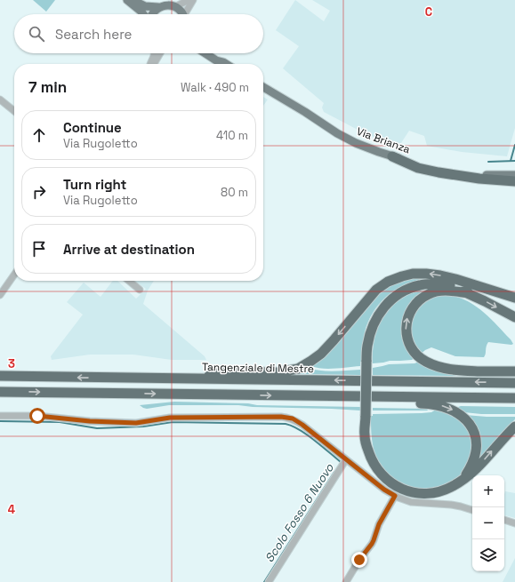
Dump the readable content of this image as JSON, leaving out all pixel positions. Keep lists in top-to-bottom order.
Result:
{
  "streets": {
    "highway": ["Tangenziale di Mestre"],
    "main road": ["Via Brianza"]
  },
  "water": ["Scolo Fosso 6 Nuovo"],
  "page": {
    "search": "Search here",
    "heading": ["7 min", "Walk · 490 m"],
    "list": [
      ["Continue", "Via Rugoletto", "410 m"],
      ["Turn right", "Via Rugoletto", "80 m"],
      "Arrive at destination"
    ],
    "map_buttons": ["+", "−"]
  },
  "grid": {
    "columns": ["C"],
    "rows": ["3", "4"]
  }
}
